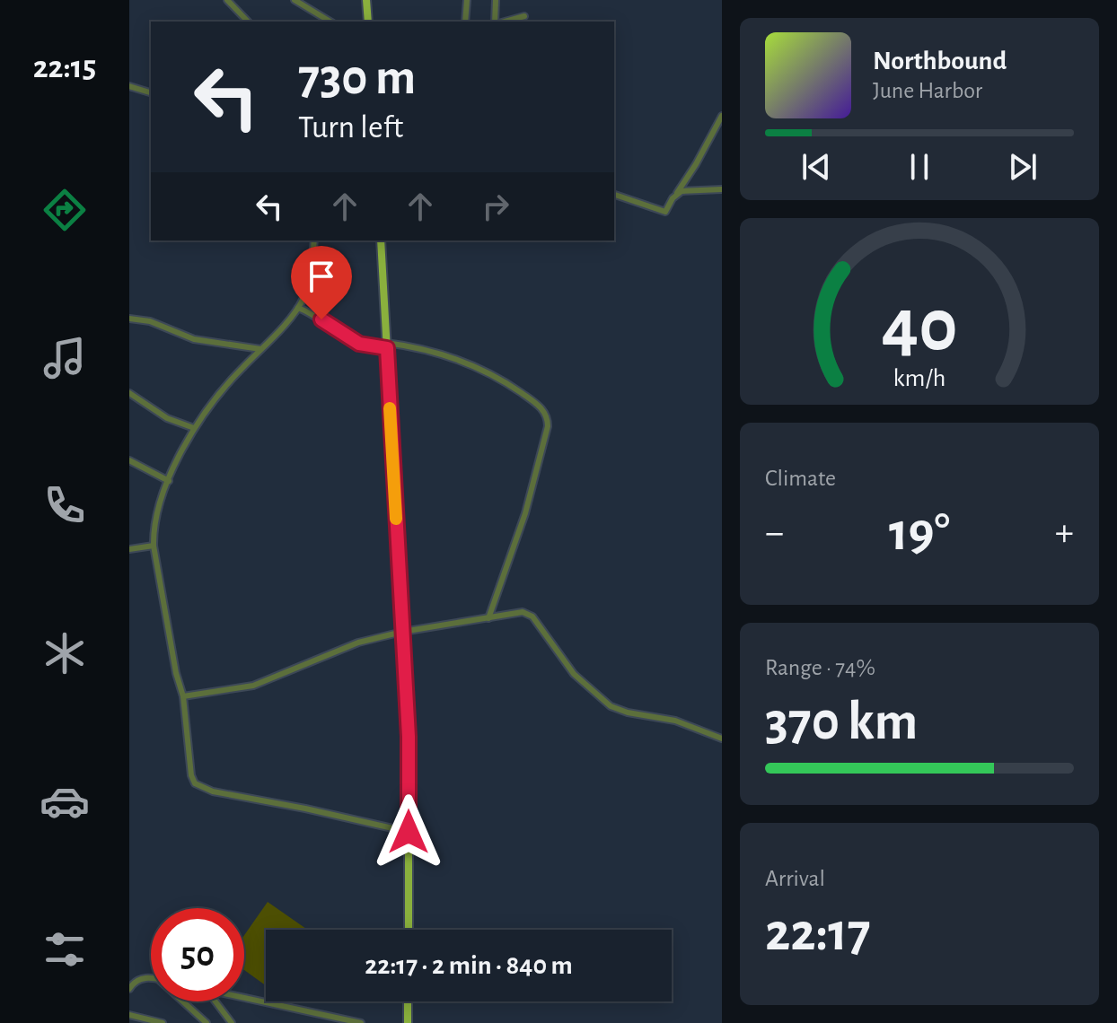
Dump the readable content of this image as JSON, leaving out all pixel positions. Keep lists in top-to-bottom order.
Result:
{
  "page": {
    "tabs": "22:15",
    "turn": ["730 m", "Turn left"],
    "song": ["Northbound", "June Harbor"],
    "tile": [
      "Climate",
      ["Range · 74%", "370 km"],
      ["Arrival", "22:17"]
    ],
    "heat": ["−", "19°", "+"],
    "limit": "50",
    "trip": "22:17 · 2 min · 840 m",
    "gauge": ["40", "km/h"]
  }
}
